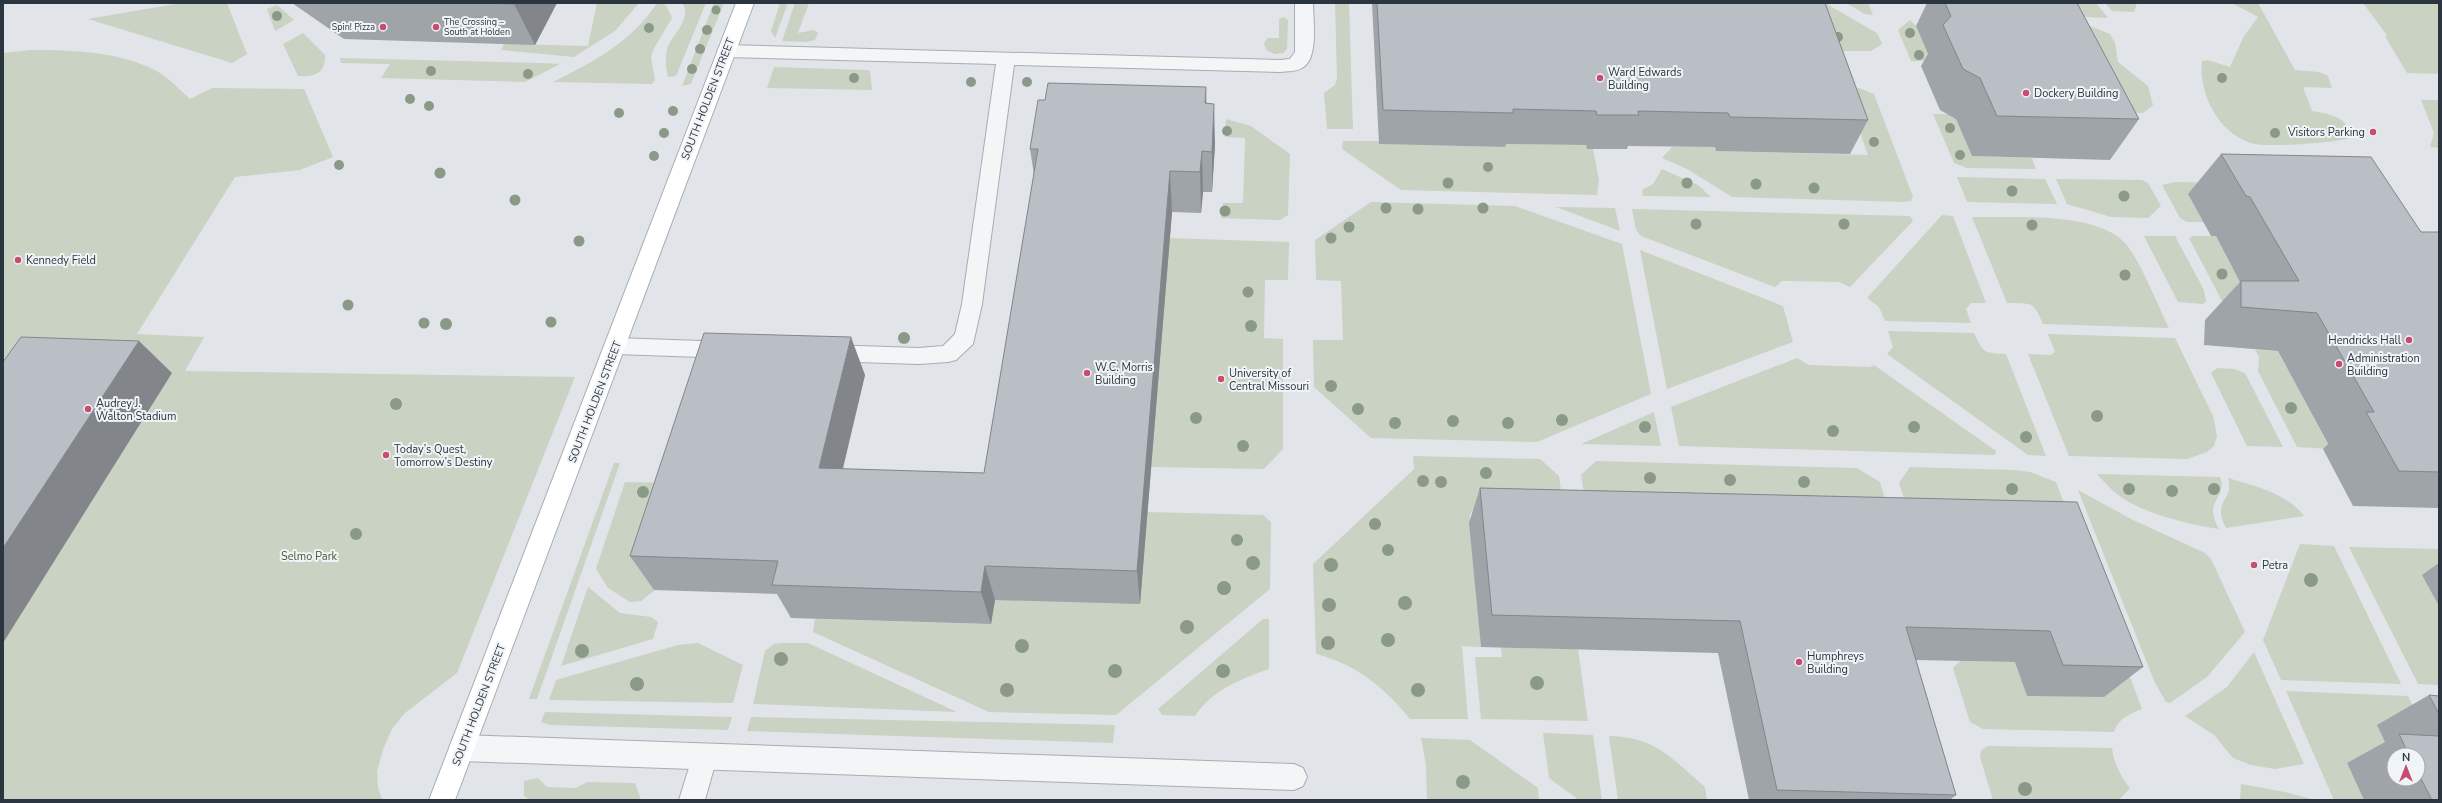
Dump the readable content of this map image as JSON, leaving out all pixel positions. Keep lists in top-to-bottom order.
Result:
{
  "streets": {
    "main road": ["SOUTH HOLDEN STREET"]
  },
  "parks": ["Selmo Park"],
  "places": [
    "Spin! Pizza",
    "The Crossing – South at Holden",
    "Ward Edwards Building",
    "Dockery Building",
    "Visitors Parking",
    "Kennedy Field",
    "Hendricks Hall",
    "Administration Building",
    "W.C. Morris Building",
    "University of Central Missouri",
    "Audrey J. Walton Stadium",
    "Today’s Quest, Tomorrow’s Destiny",
    "Petra",
    "Humphreys Building"
  ],
  "north": "top"
}
